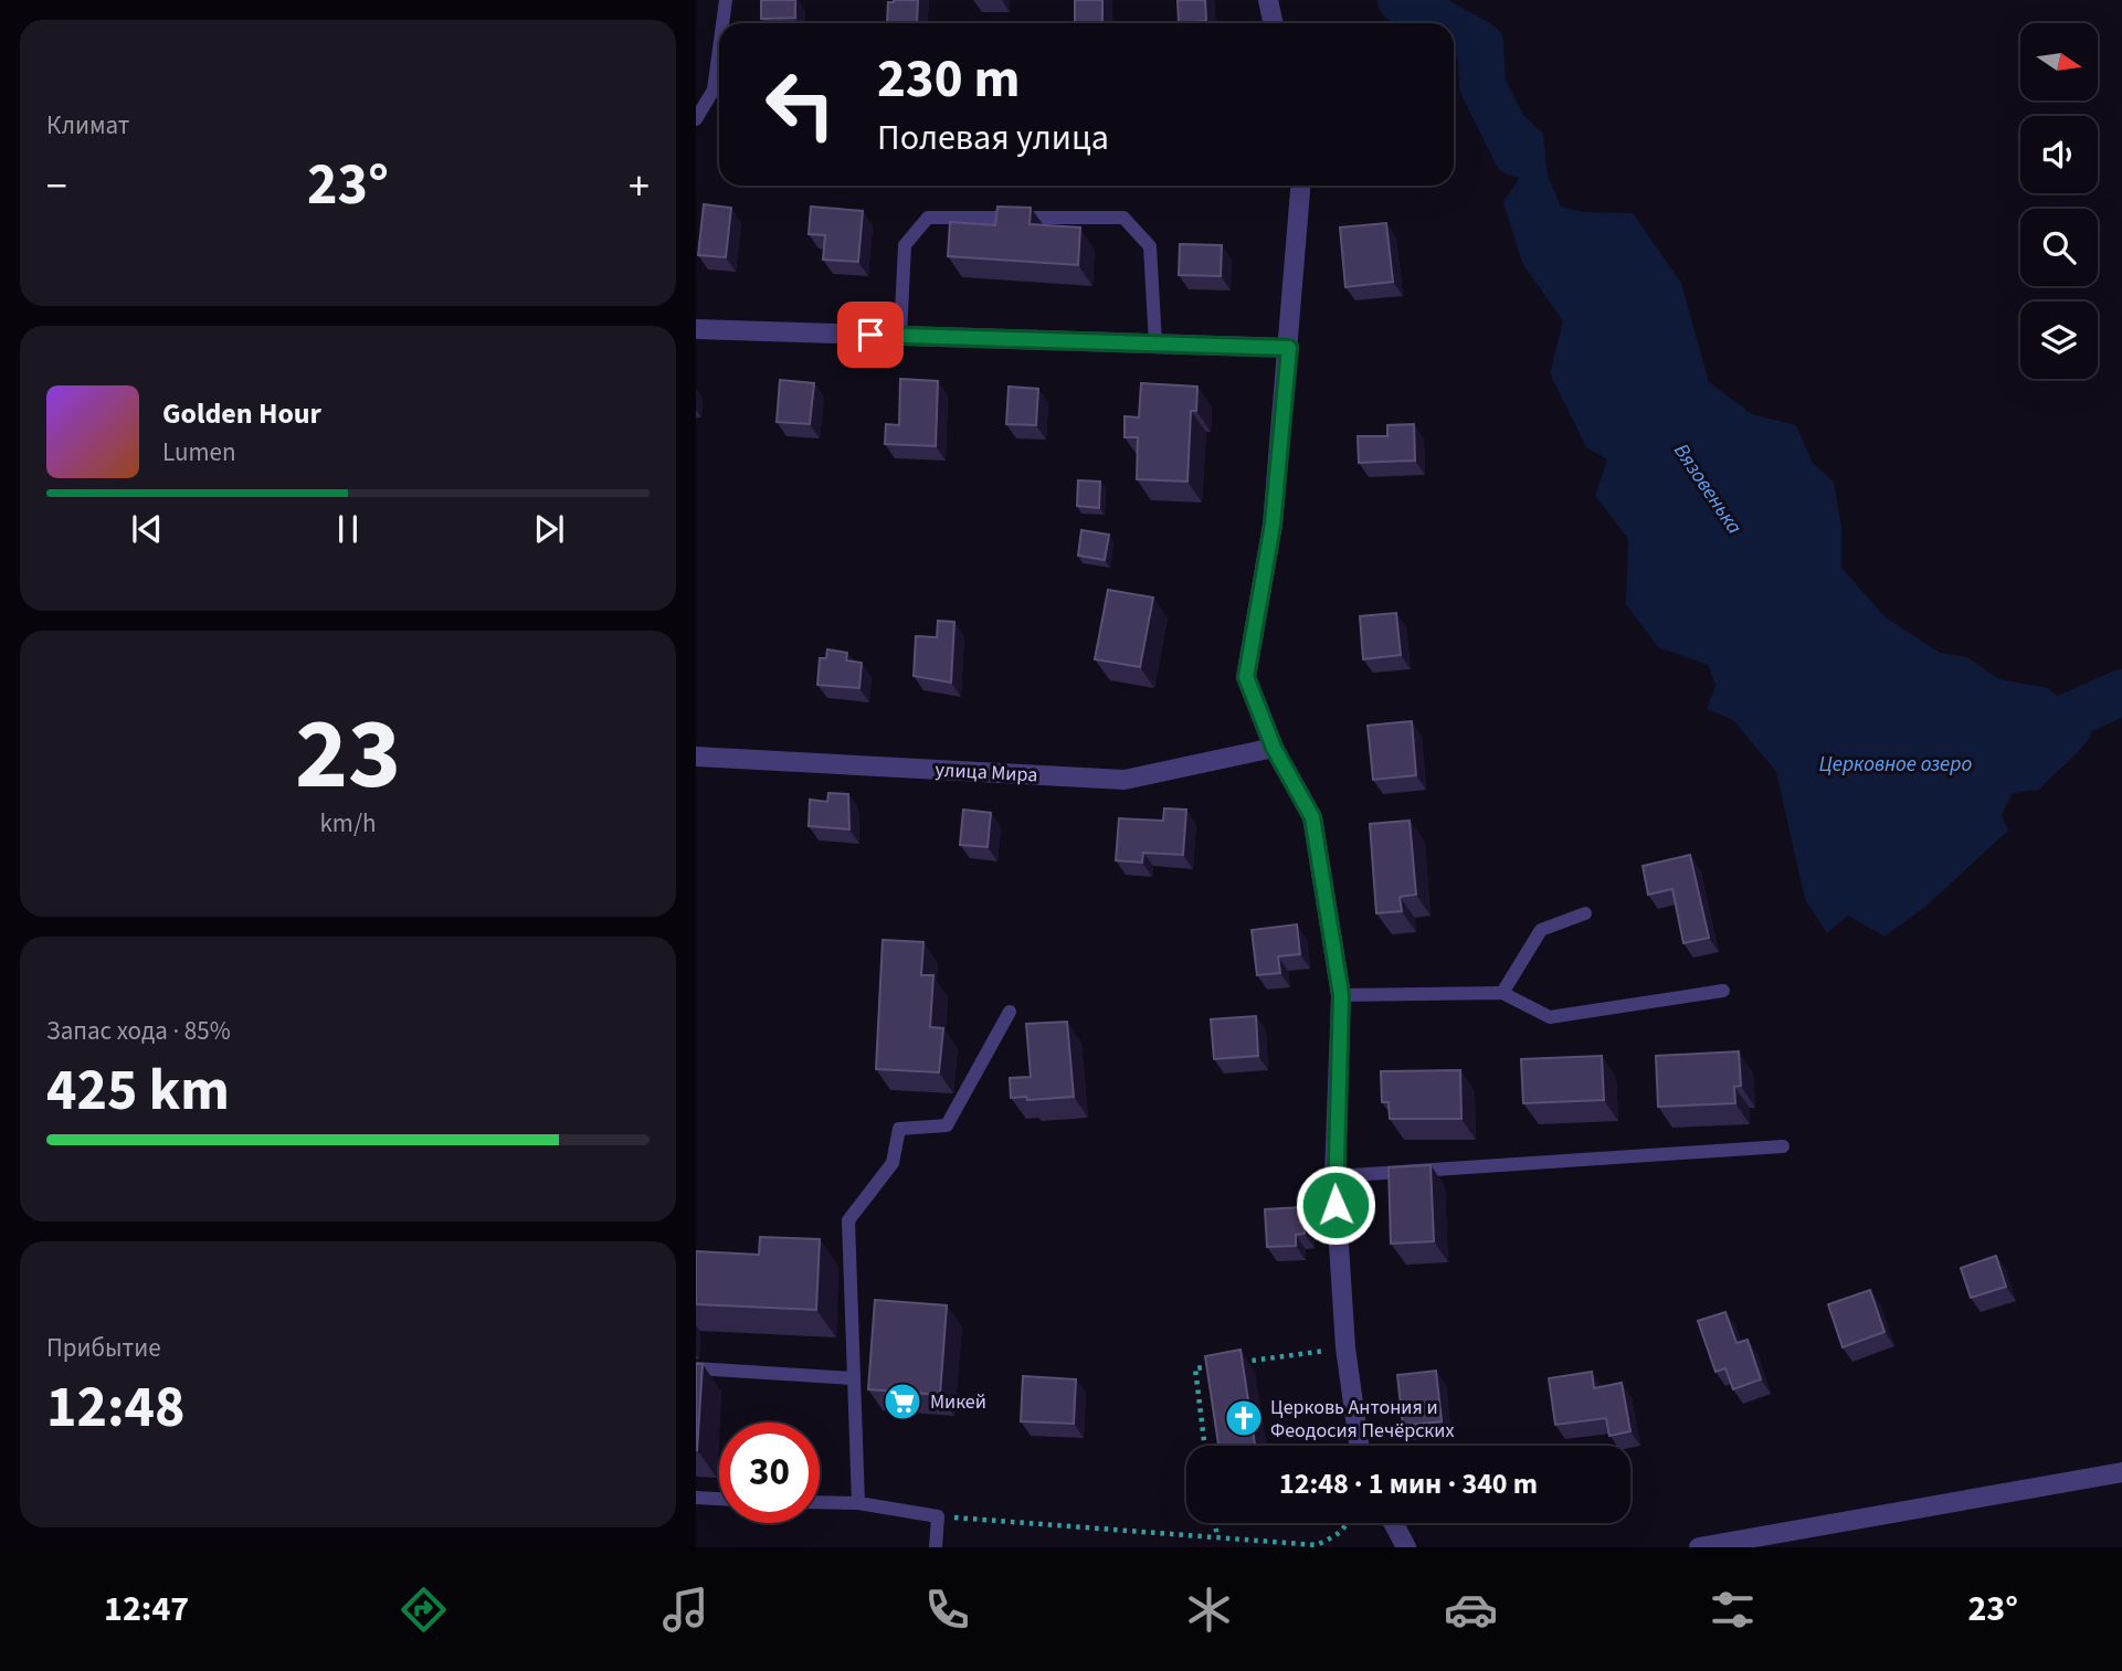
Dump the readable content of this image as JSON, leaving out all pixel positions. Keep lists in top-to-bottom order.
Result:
{
  "streets": {
    "street": ["улица Мира"]
  },
  "water": ["Вязовенька", "Церковное озеро"],
  "places": {
    "supermarket": ["Микей"],
    "church": ["Церковь Антония и Феодосия Печёрских"]
  },
  "north": "right",
  "page": {
    "tile": [
      "Климат",
      ["23", "km/h"],
      ["Запас хода · 85%", "425 km"],
      ["Прибытие", "12:48"]
    ],
    "turn": ["230 m", "Полевая улица"],
    "heat": ["−", "23°", "+"],
    "song": ["Golden Hour", "Lumen"],
    "limit": "30",
    "trip": "12:48 · 1 мин · 340 m",
    "tabs": ["12:47", "23°"]
  }
}
